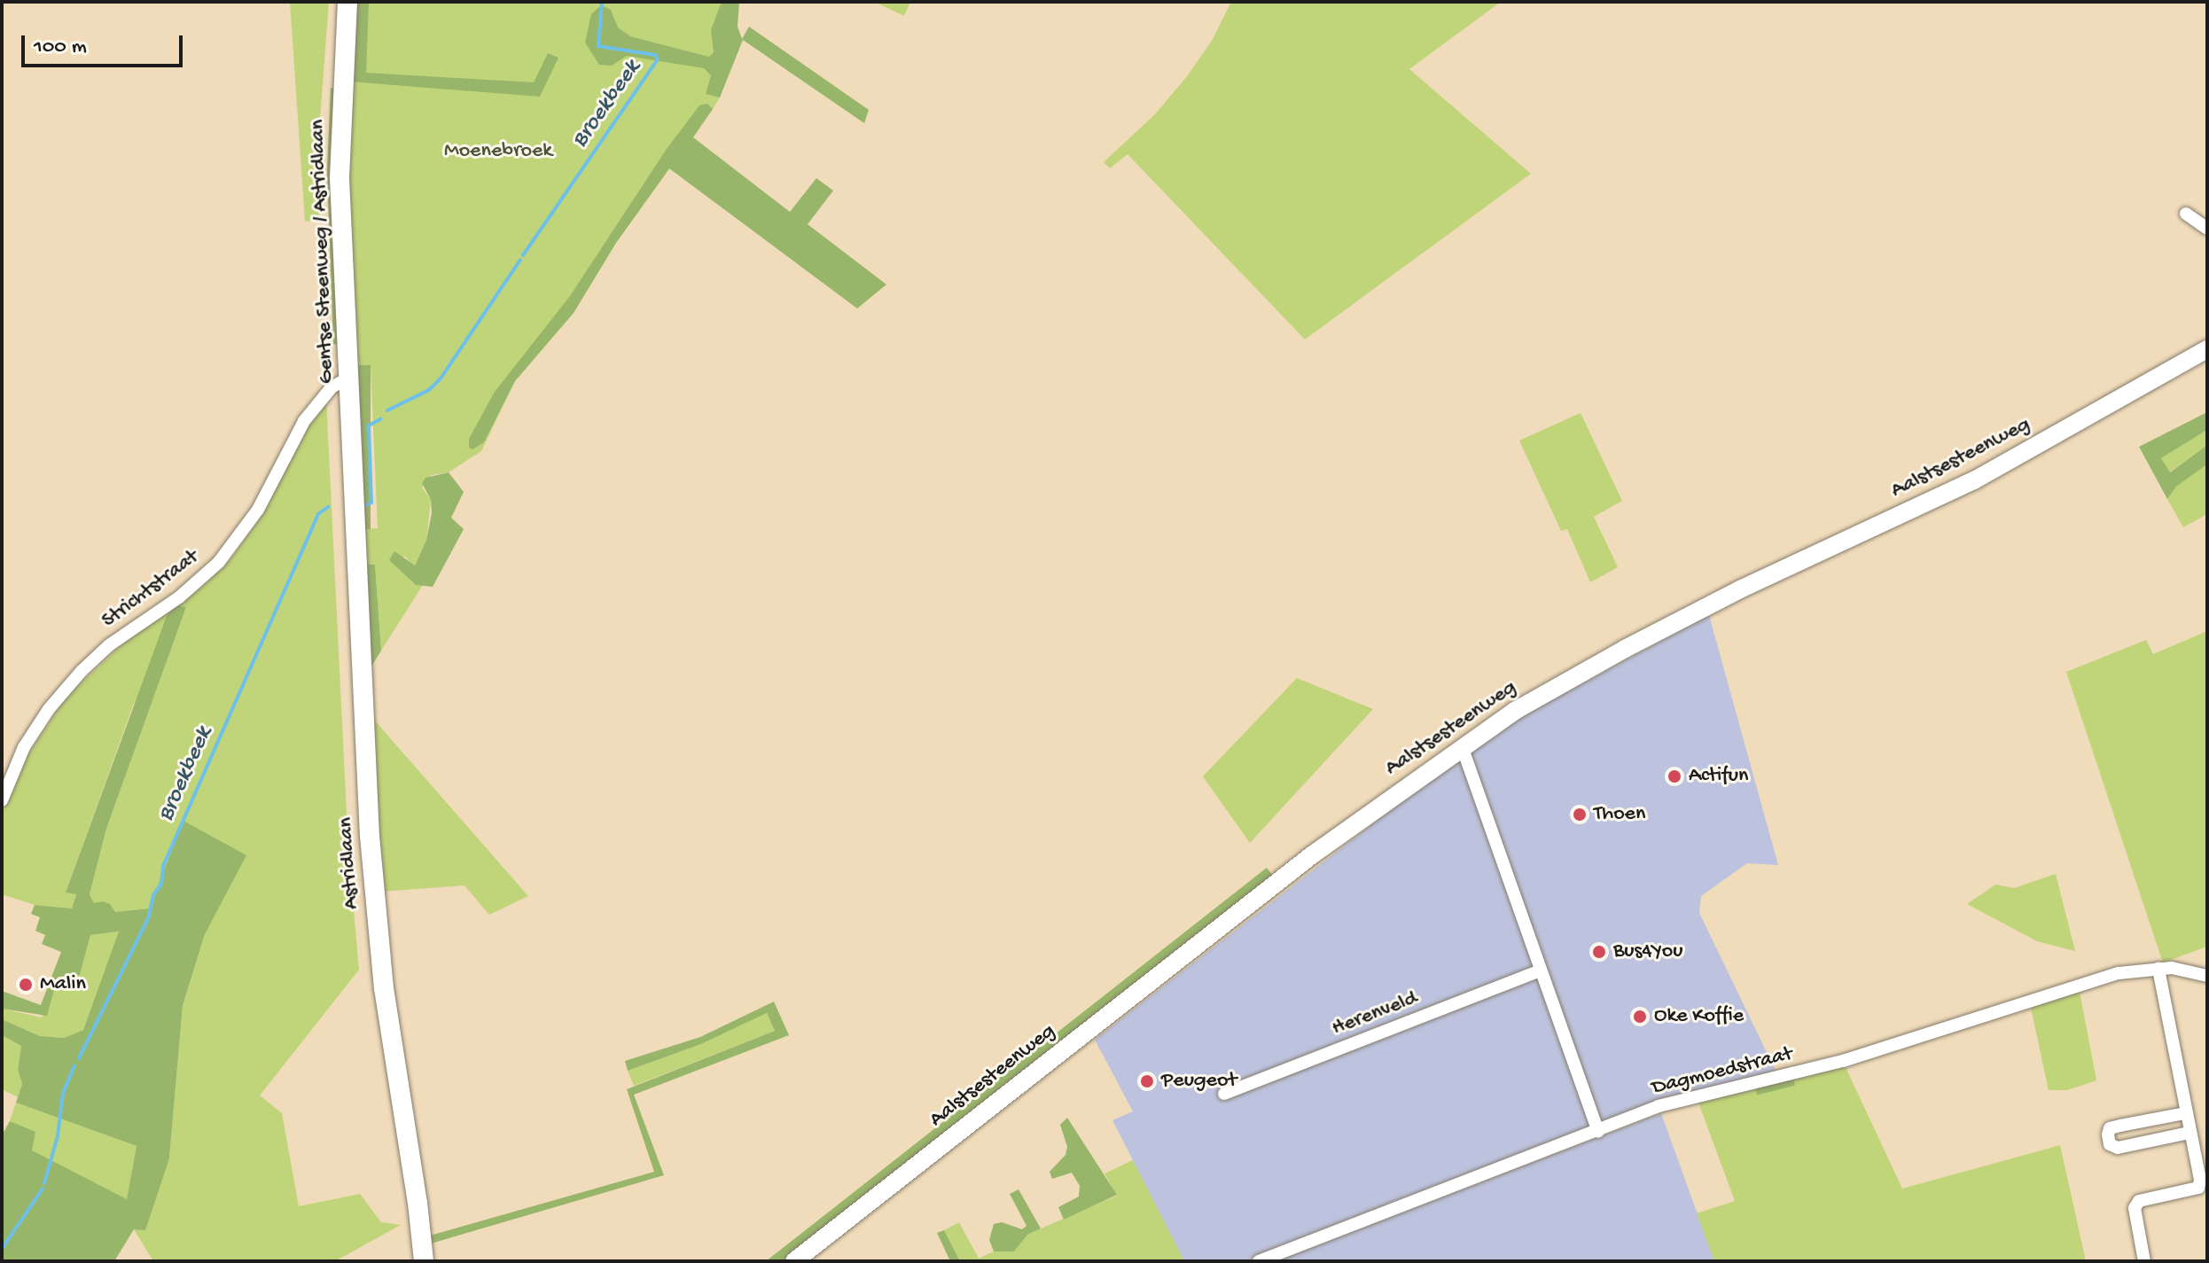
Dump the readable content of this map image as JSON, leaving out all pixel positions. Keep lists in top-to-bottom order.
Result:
{
  "streets": {
    "main road": ["Gentse Steenweg / Astridlaan", "Aalstsesteenweg", "Astridlaan"],
    "street": ["Strichtstraat", "Herenveld", "Dagmoedstraat"]
  },
  "crossings": [
    ["Gentse Steenweg / Astridlaan", "Strichtstraat"],
    ["Gentse Steenweg / Astridlaan", "Astridlaan"]
  ],
  "water": ["Broekbeek"],
  "parks": ["Moenebroek"],
  "places": [
    "Actifun",
    "Thoen",
    "Bus4You",
    "Malin",
    "Oke Koffie",
    "Peugeot"
  ],
  "scale_bar": "100 m"
}
